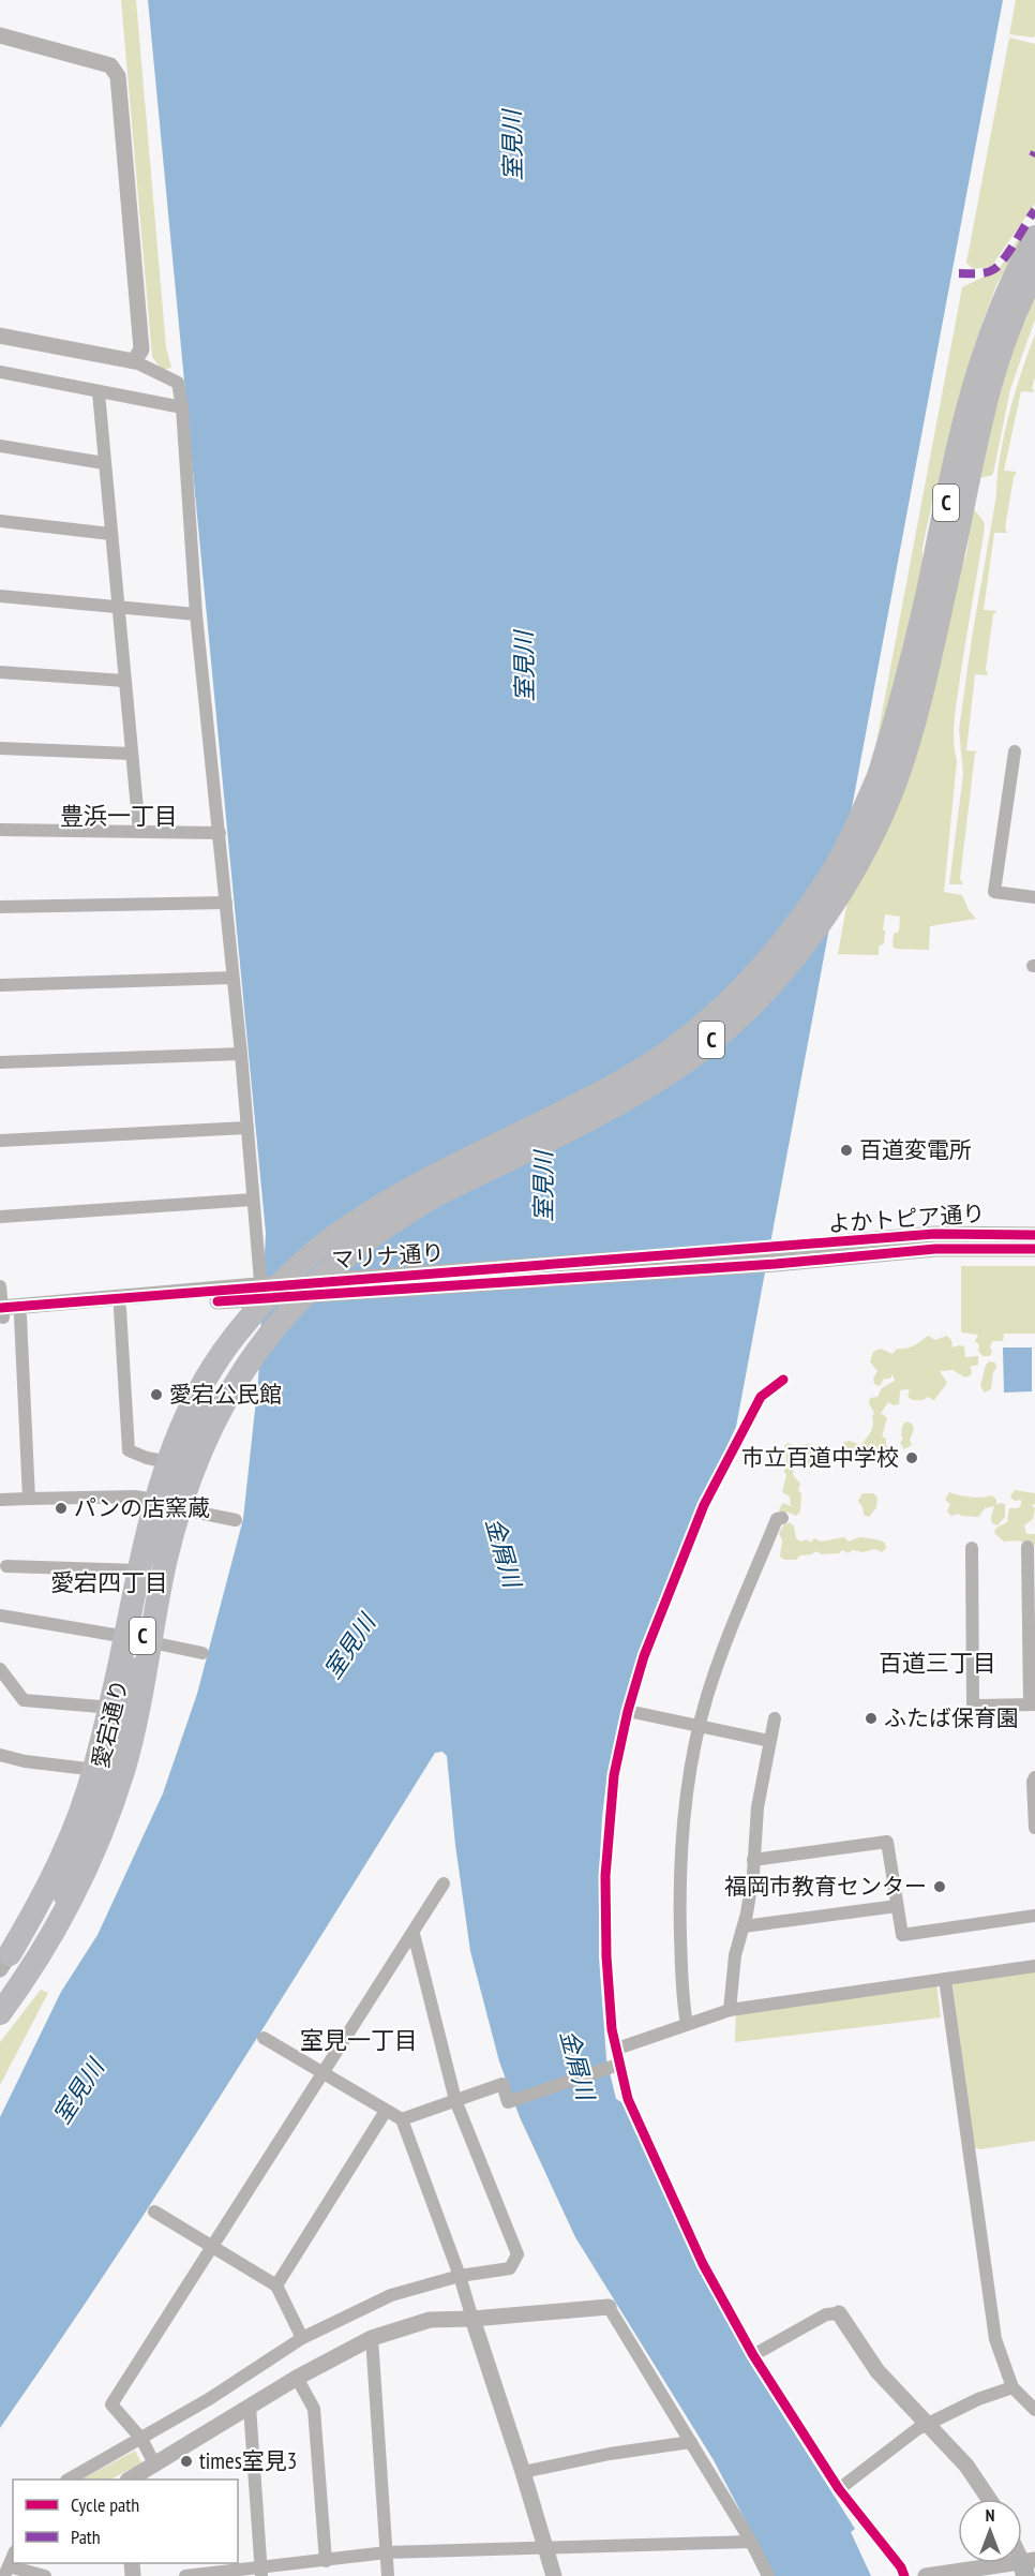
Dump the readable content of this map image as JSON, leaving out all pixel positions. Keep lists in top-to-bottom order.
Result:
{
  "streets": {
    "highway": ["C"],
    "street": ["よかトピア通り", "マリナ通り", "愛宕通り"]
  },
  "crossings": [
    ["C", "愛宕通り"],
    ["よかトピア通り", "マリナ通り"],
    ["マリナ通り", "愛宕通り"]
  ],
  "districts": [
    "豊浜一丁目",
    "愛宕四丁目",
    "百道三丁目",
    "室見一丁目"
  ],
  "water": ["室見川", "金屑川"],
  "places": [
    "百道変電所",
    "愛宕公民館",
    "市立百道中学校",
    "パンの店窯蔵",
    "ふたば保育園",
    "福岡市教育センター",
    "times室見3"
  ],
  "legend": ["Cycle path", "Path"],
  "north": "top"
}
